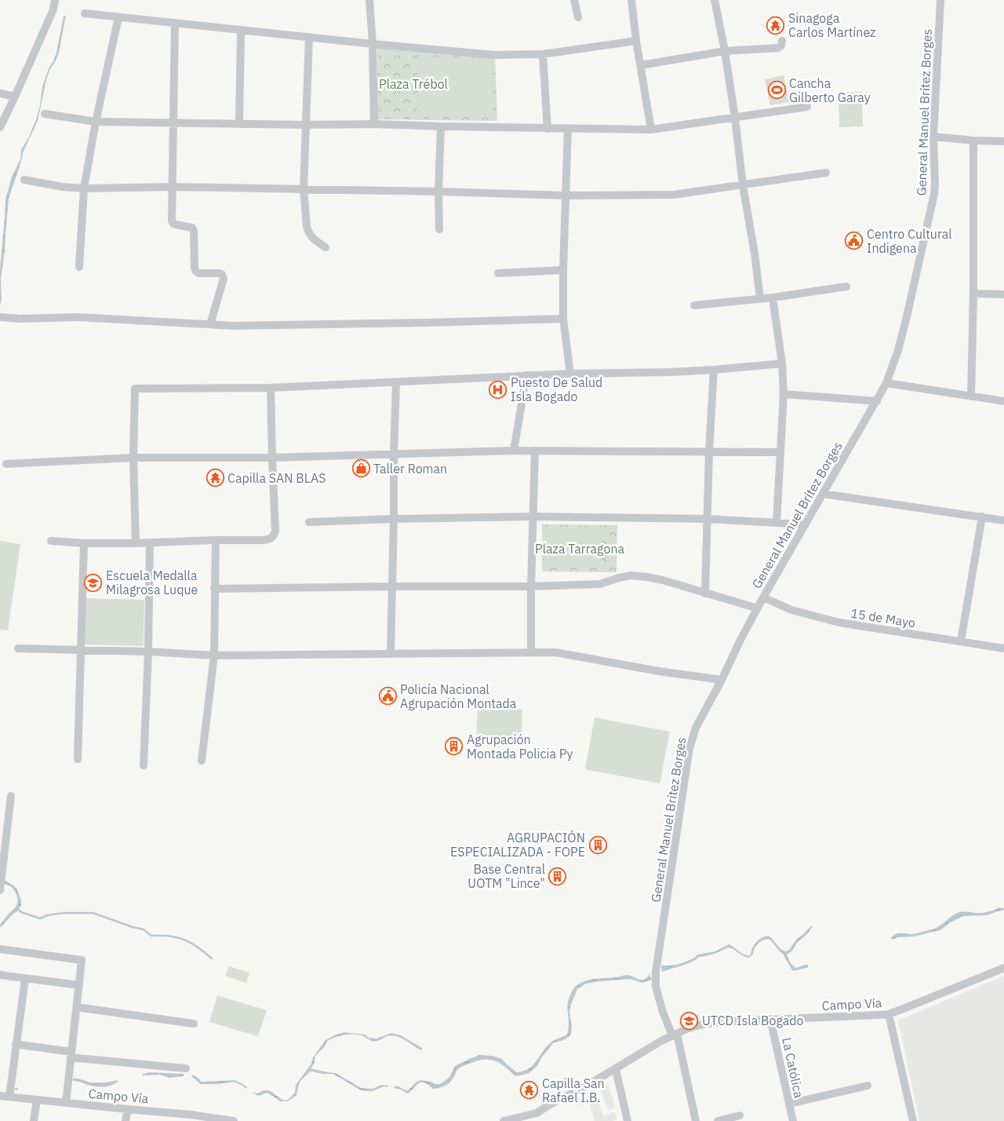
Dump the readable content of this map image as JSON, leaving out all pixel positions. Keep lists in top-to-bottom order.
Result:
{
  "streets": {
    "street": [
      "General Manuel Brítez Borges",
      "15 de Mayo",
      "Campo Vía",
      "La Católica"
    ]
  },
  "crossings": [
    ["General Manuel Brítez Borges", "15 de Mayo"],
    ["General Manuel Brítez Borges", "Campo Vía"],
    ["Campo Vía", "La Católica"]
  ],
  "parks": ["Plaza Trébol", "Plaza Tarragona"],
  "places": {
    "temple": ["Sinagoga Carlos Martínez", "Capilla SAN BLAS", "Capilla San Rafael I.B."],
    "sports": ["Cancha Gilberto Garay"],
    "public building": ["Centro Cultural Indigena", "Policía Nacional Agrupación Montada"],
    "hospital": ["Puesto De Salud Isla Bogado"],
    "shop": ["Taller Roman"],
    "school or university": ["Escuela Medalla Milagrosa Luque", "UTCD Isla Bogado"],
    "building": ["Agrupación Montada Policia Py", "AGRUPACIÓN ESPECIALIZADA - FOPE", "Base Central UOTM \"Lince\""]
  }
}
